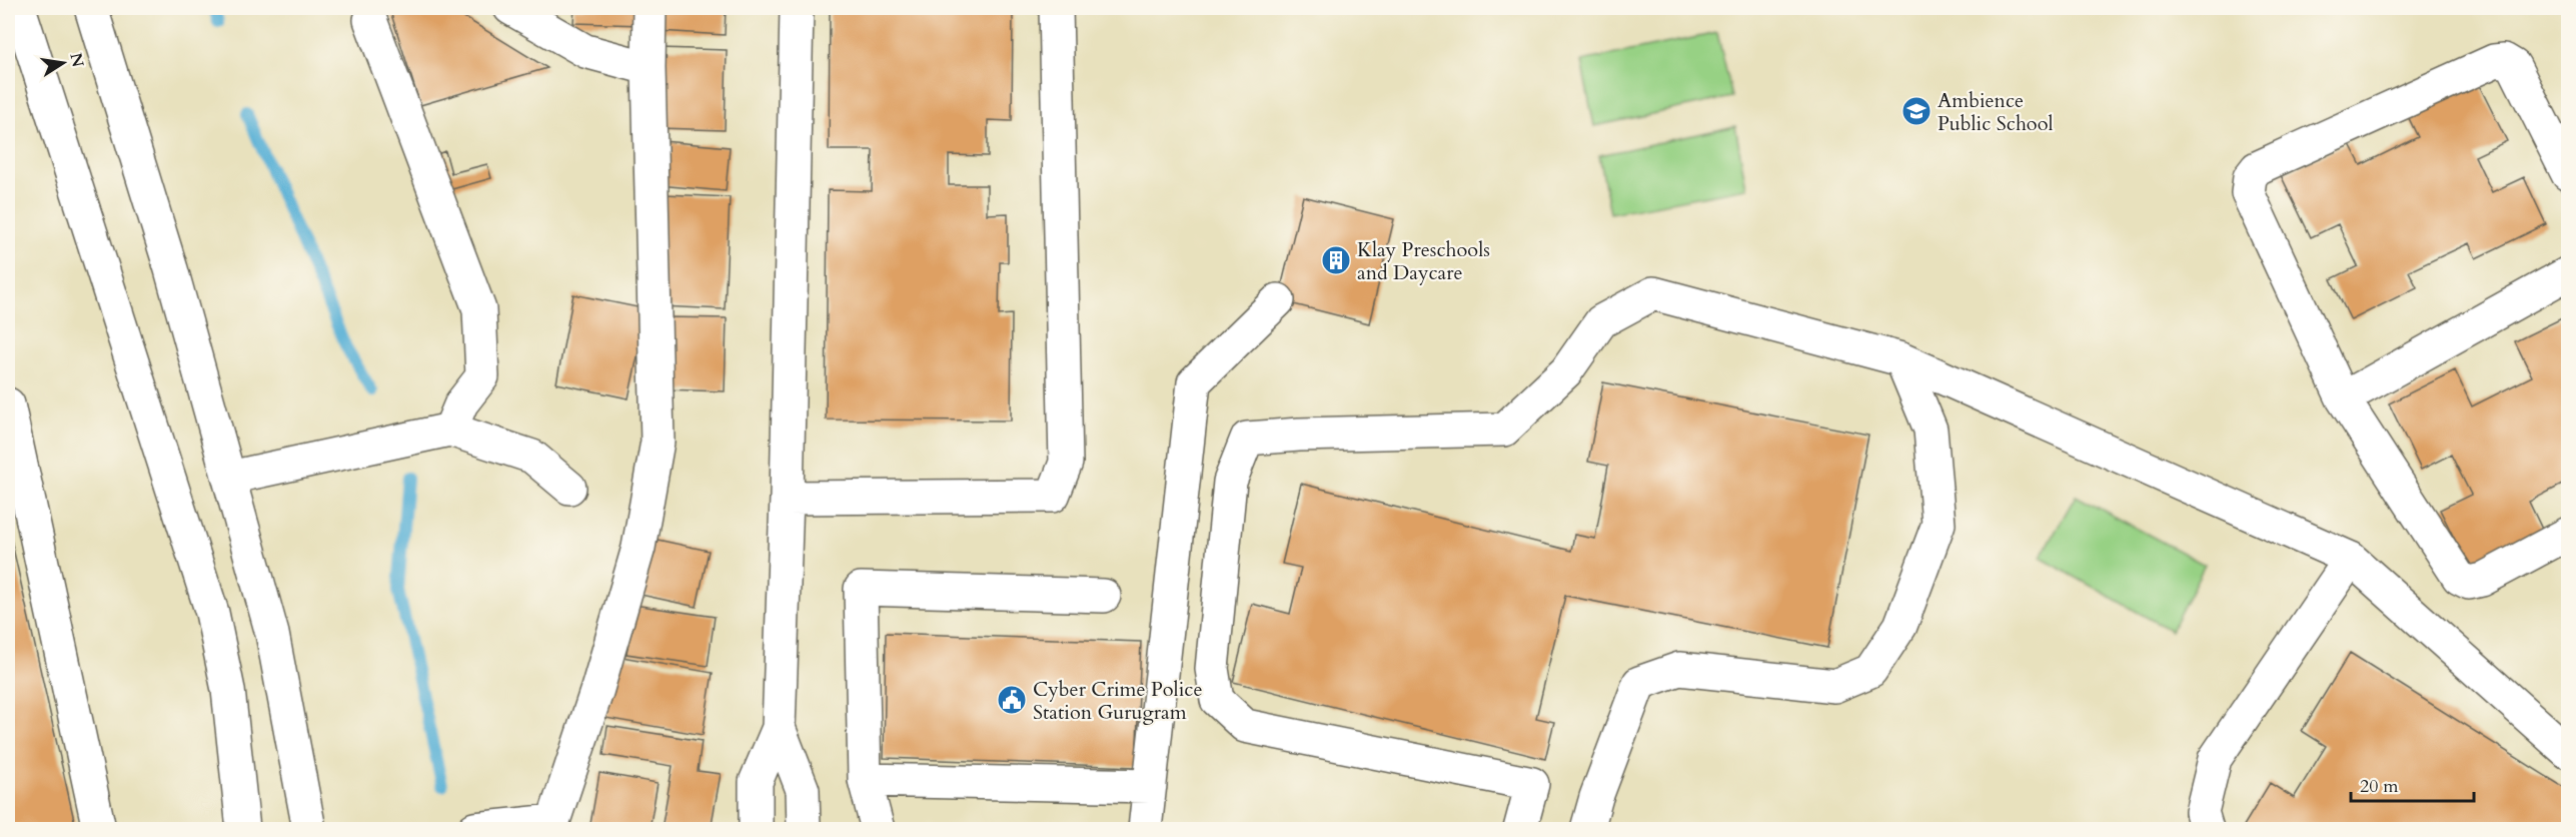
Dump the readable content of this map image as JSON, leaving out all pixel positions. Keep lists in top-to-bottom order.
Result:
{
  "places": {
    "school or university": ["Ambience Public School"],
    "building": ["Klay Preschools and Daycare"],
    "public building": ["Cyber Crime Police Station Gurugram"]
  },
  "scale_bar": "20 m",
  "north": "right"
}
